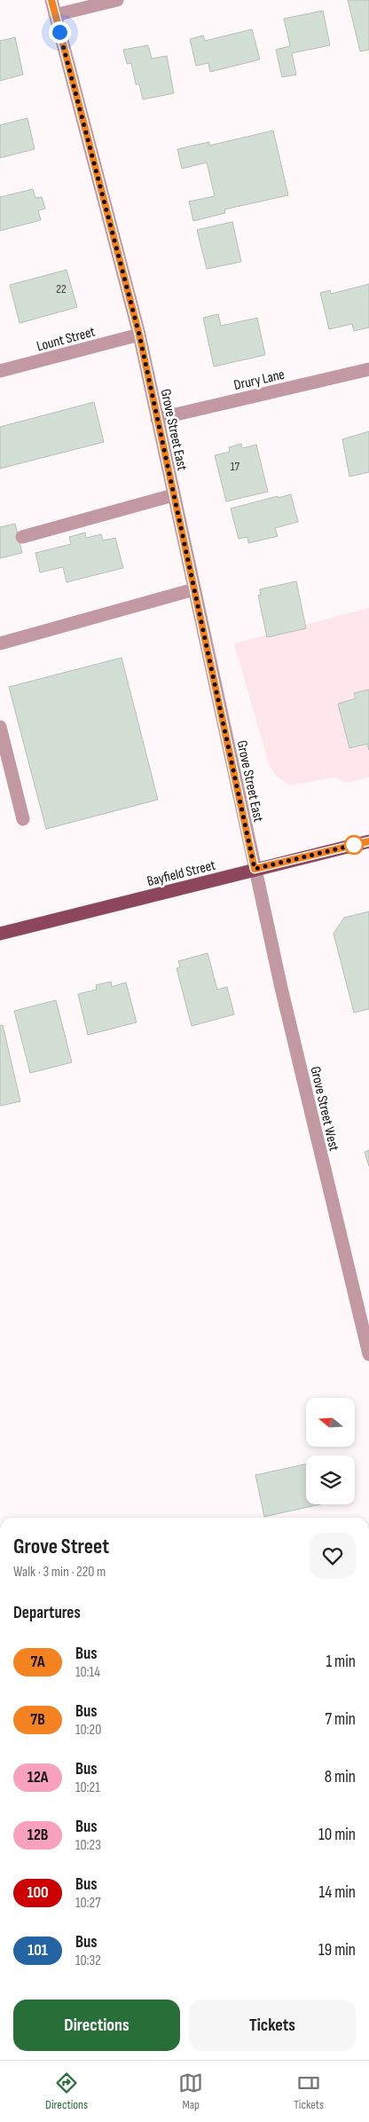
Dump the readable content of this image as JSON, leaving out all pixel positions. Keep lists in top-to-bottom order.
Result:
{
  "streets": {
    "main road": ["Bayfield Street"],
    "street": [
      "Lount Street",
      "Drury Lane",
      "Grove Street East",
      "Grove Street West"
    ]
  },
  "crossings": [
    ["Lount Street", "Grove Street East"],
    ["Drury Lane", "Grove Street East"],
    ["Grove Street East", "Bayfield Street"],
    ["Grove Street East", "Grove Street West"],
    ["Bayfield Street", "Grove Street West"]
  ],
  "lines": ["bus line 7A"],
  "house_numbers": ["22", "17"],
  "north": "left",
  "page": {
    "heading": [
      ["Grove Street", "Walk · 3 min · 220 m"],
      "Departures"
    ],
    "list": [
      {
        "mark": "7A",
        "name": "Bus",
        "note": "10:14",
        "value": "1 min"
      },
      {
        "mark": "7B",
        "name": "Bus",
        "note": "10:20",
        "value": "7 min"
      },
      {
        "mark": "12A",
        "name": "Bus",
        "note": "10:21",
        "value": "8 min"
      },
      {
        "mark": "12B",
        "name": "Bus",
        "note": "10:23",
        "value": "10 min"
      },
      {
        "mark": "100",
        "name": "Bus",
        "note": "10:27",
        "value": "14 min"
      },
      {
        "mark": "101",
        "name": "Bus",
        "note": "10:32",
        "value": "19 min"
      }
    ],
    "buttons": ["Directions", "Tickets"],
    "tabs": ["Directions", "Map", "Tickets"]
  }
}
